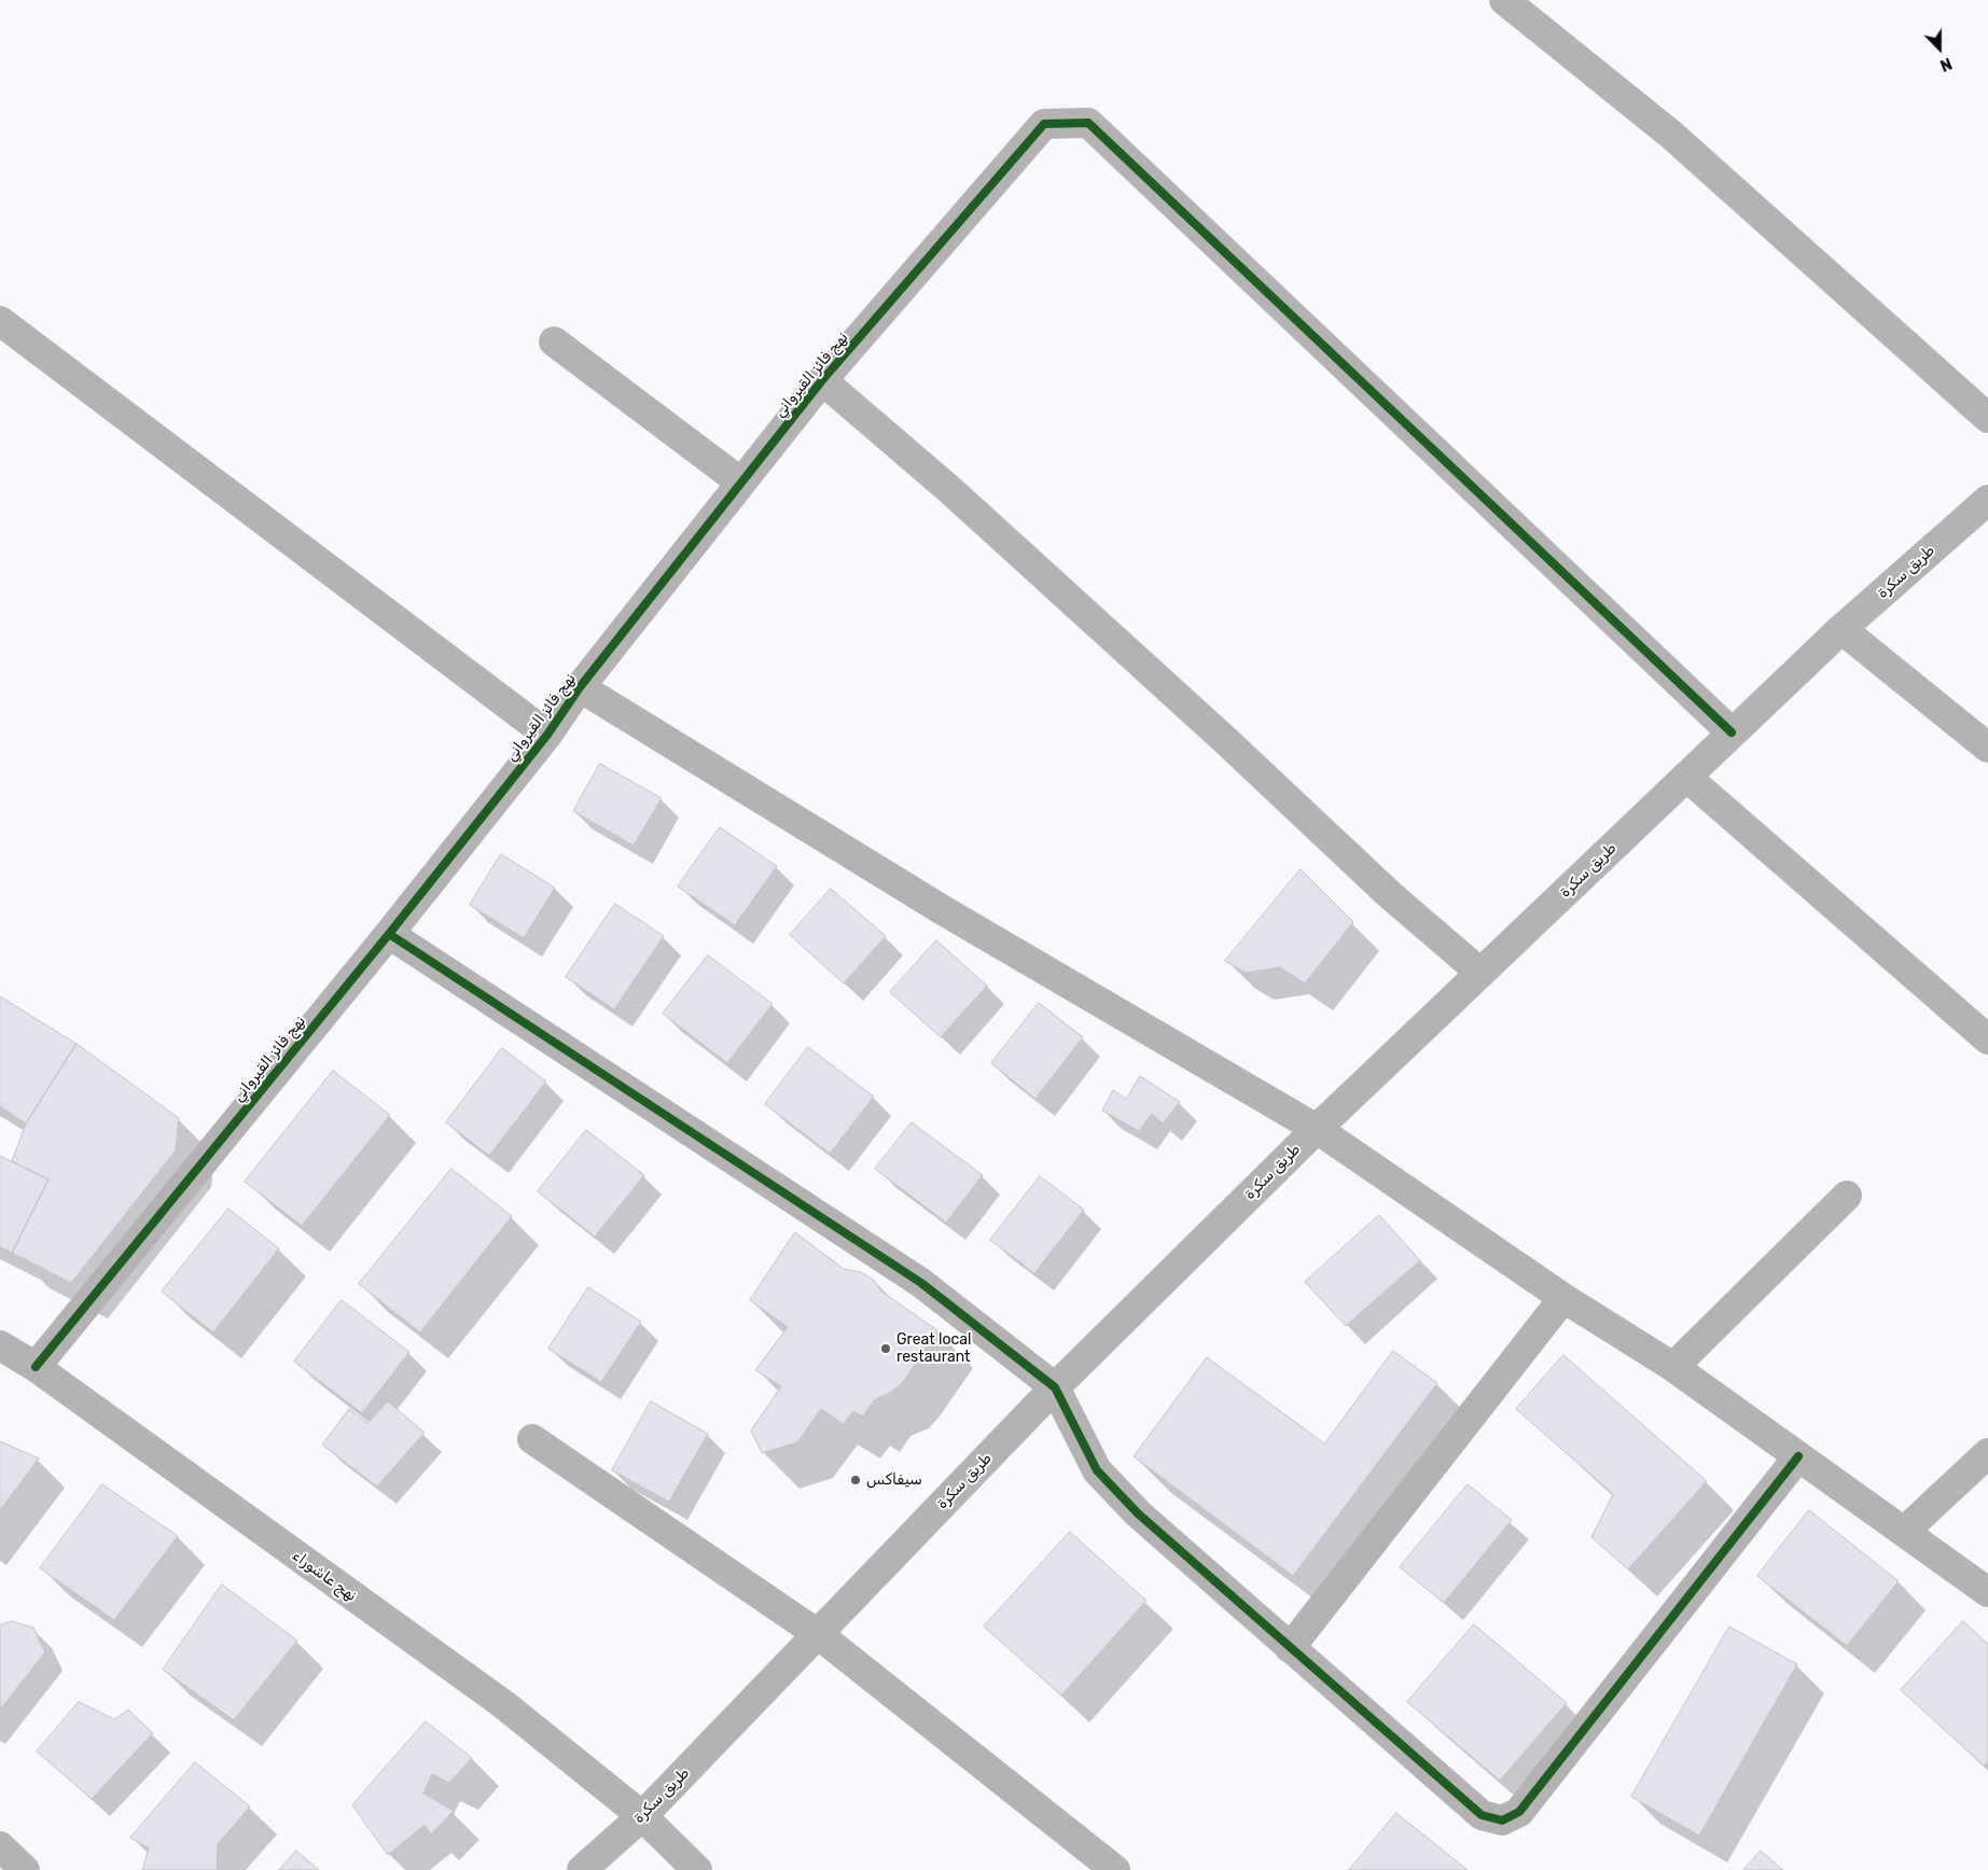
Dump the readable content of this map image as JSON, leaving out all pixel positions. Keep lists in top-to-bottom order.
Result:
{
  "streets": {
    "main road": ["طريق سكرة"],
    "street": ["نهج فائز القيرواني", "نهج عاشوراء"]
  },
  "crossings": [
    ["نهج فائز القيرواني", "طريق سكرة"],
    ["نهج فائز القيرواني", "نهج عاشوراء"],
    ["طريق سكرة", "نهج عاشوراء"]
  ],
  "places": ["Great local restaurant", "سيفاكس"],
  "north": "bottom"
}
